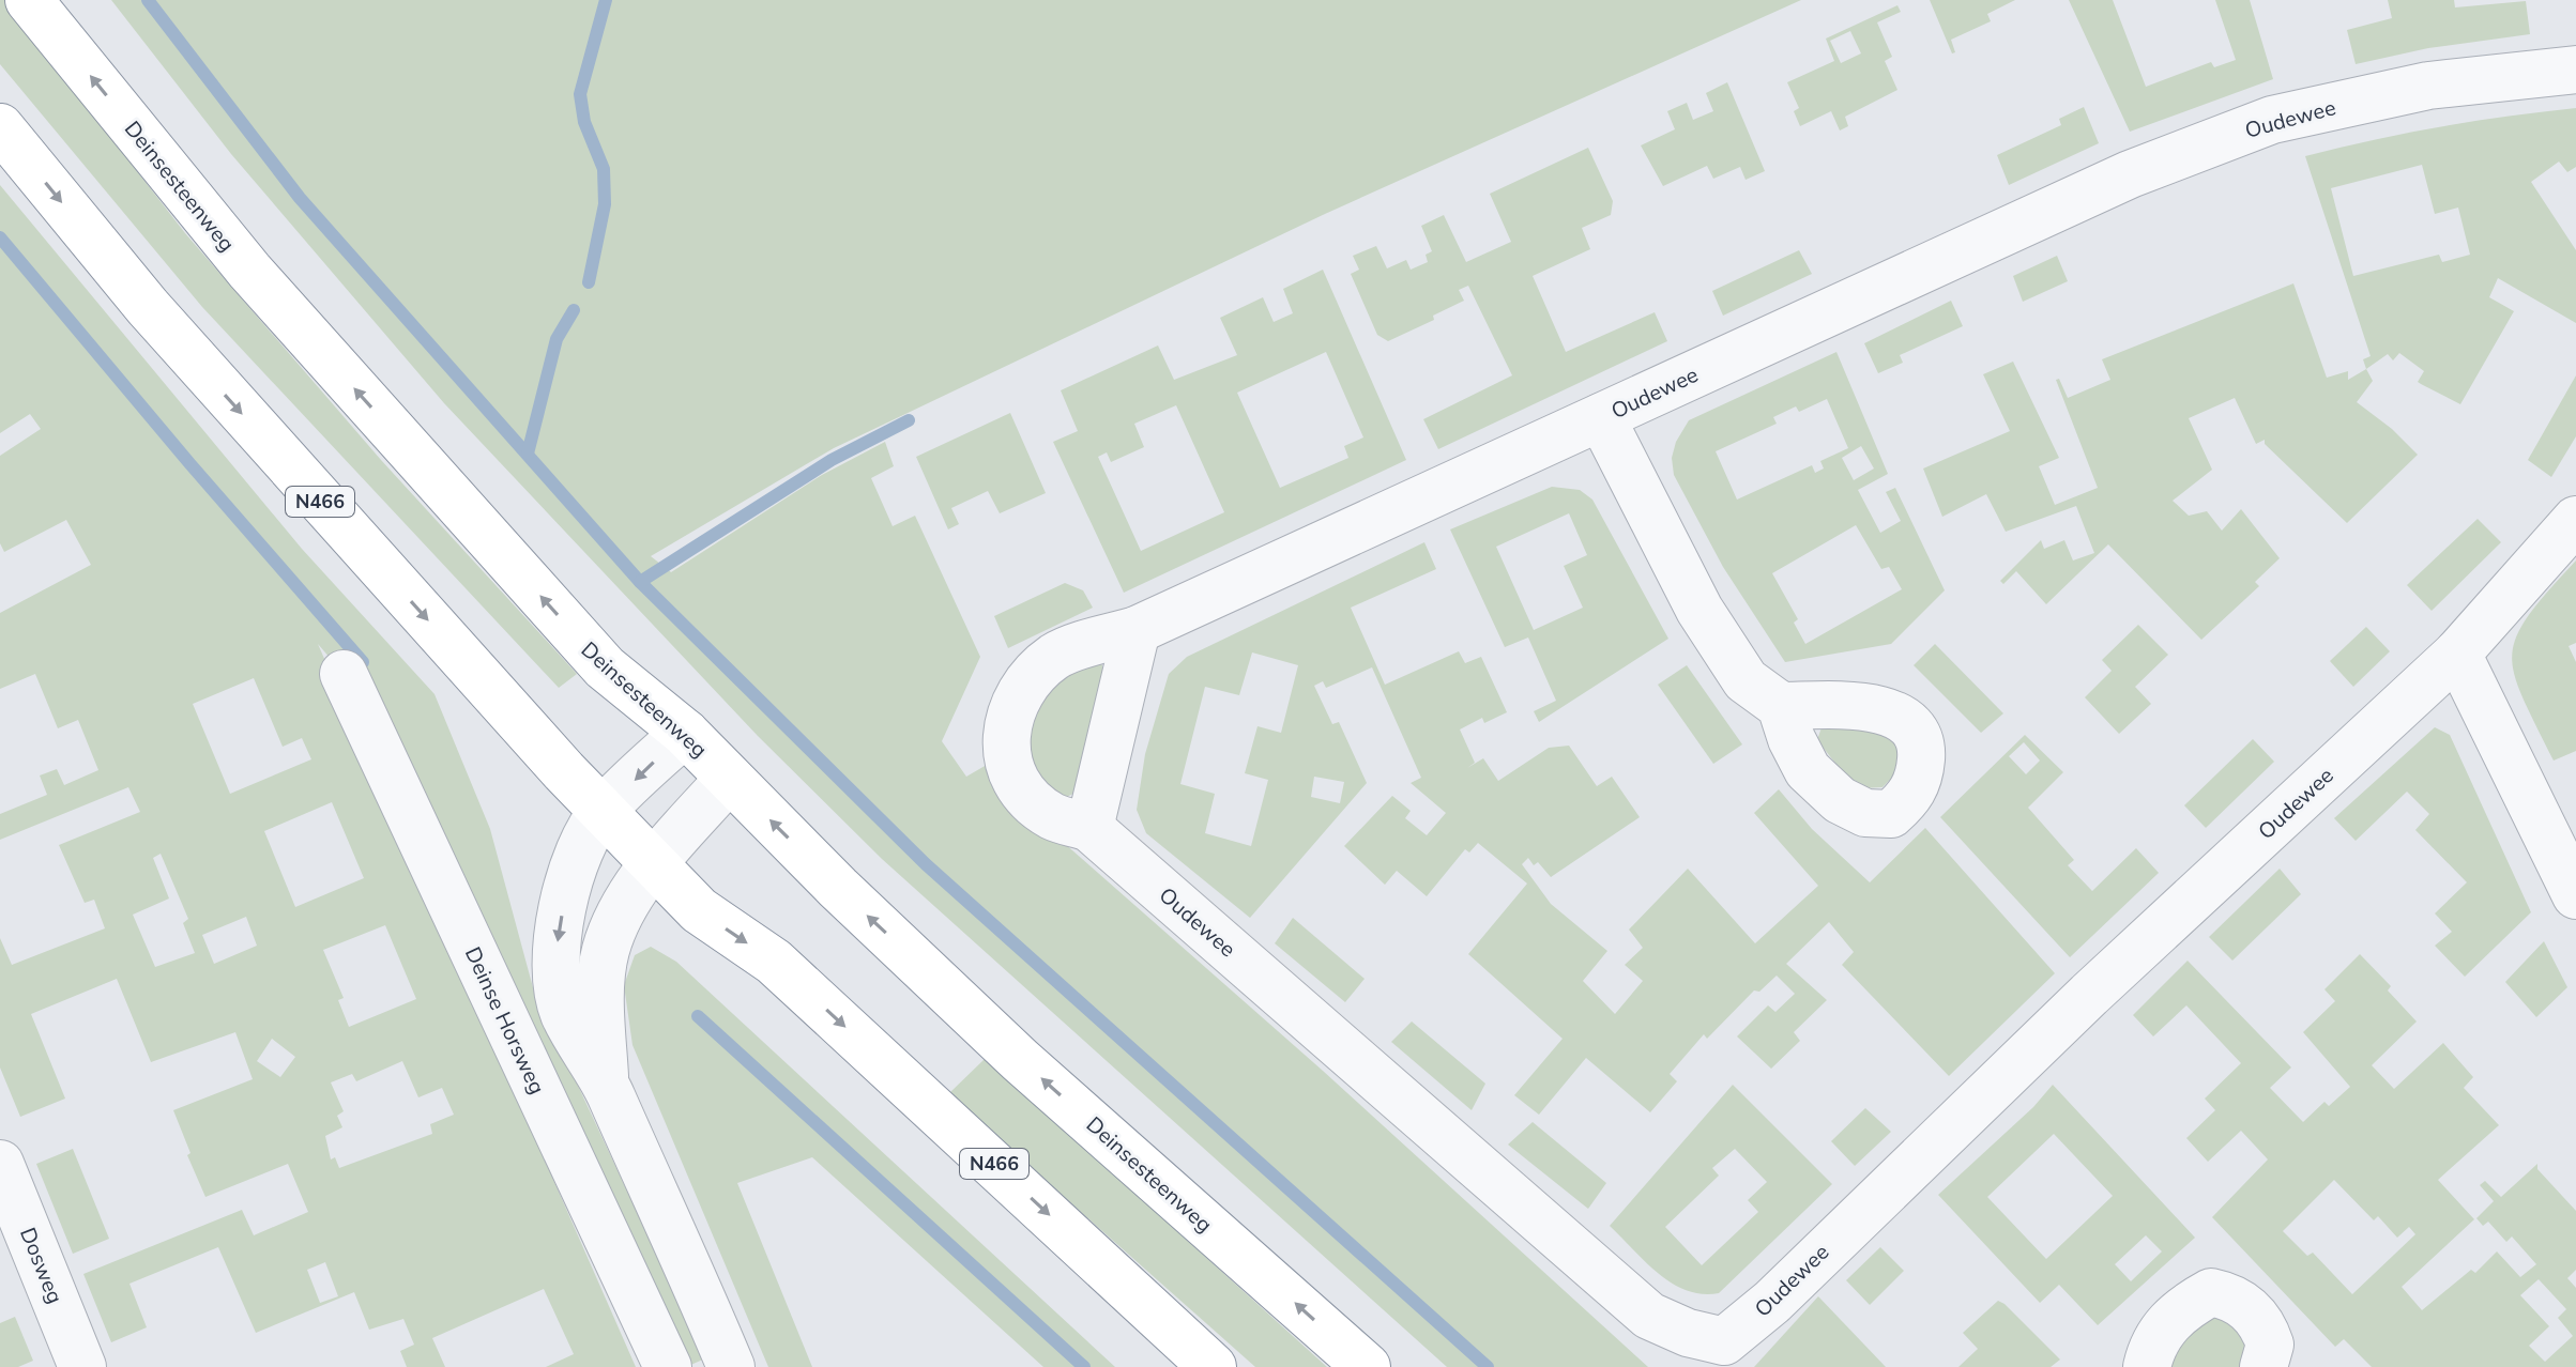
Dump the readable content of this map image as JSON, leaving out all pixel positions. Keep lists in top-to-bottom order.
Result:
{
  "streets": {
    "highway": ["Deinsesteenweg", "N466"],
    "street": ["Oudewee", "Deinse Horsweg", "Dosweg"]
  }
}
